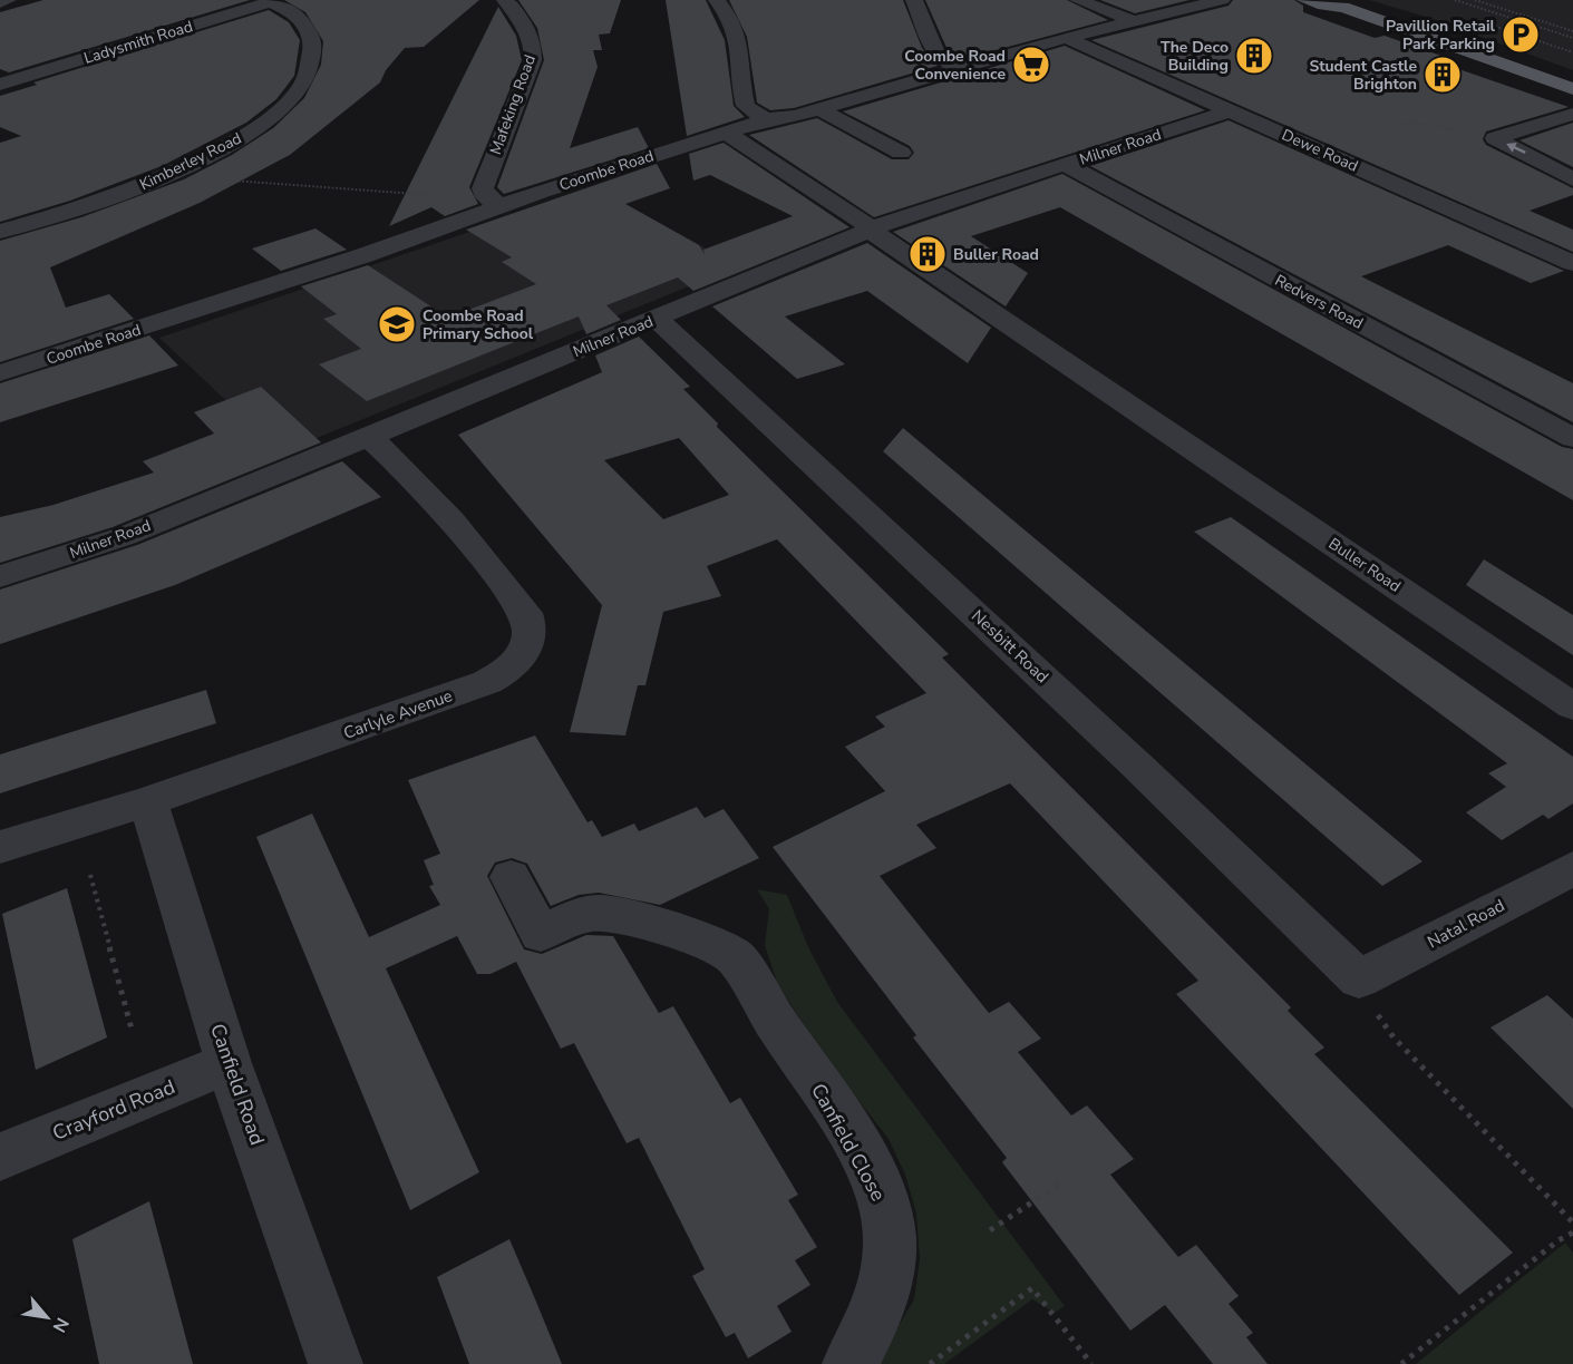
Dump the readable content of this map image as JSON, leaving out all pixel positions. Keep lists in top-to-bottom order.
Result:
{
  "streets": {
    "street": [
      "Ladysmith Road",
      "Mafeking Road",
      "Milner Road",
      "Dewe Road",
      "Kimberley Road",
      "Coombe Road",
      "Redvers Road",
      "Buller Road",
      "Nesbitt Road",
      "Carlyle Avenue",
      "Natal Road",
      "Canfield Road",
      "Crayford Road",
      "Canfield Close"
    ]
  },
  "crossings": [
    ["Ladysmith Road", "Kimberley Road"],
    ["Mafeking Road", "Coombe Road"],
    ["Milner Road", "Dewe Road"],
    ["Milner Road", "Redvers Road"],
    ["Milner Road", "Buller Road"],
    ["Milner Road", "Nesbitt Road"],
    ["Milner Road", "Carlyle Avenue"],
    ["Dewe Road", "Coombe Road"],
    ["Coombe Road", "Buller Road"],
    ["Nesbitt Road", "Natal Road"],
    ["Carlyle Avenue", "Canfield Road"],
    ["Canfield Road", "Crayford Road"]
  ],
  "places": {
    "parking": ["Pavillion Retail Park Parking"],
    "building": ["The Deco Building", "Student Castle Brighton", "Buller Road"],
    "supermarket": ["Coombe Road Convenience"],
    "school or university": ["Coombe Road Primary School"]
  },
  "north": "bottom right"
}
